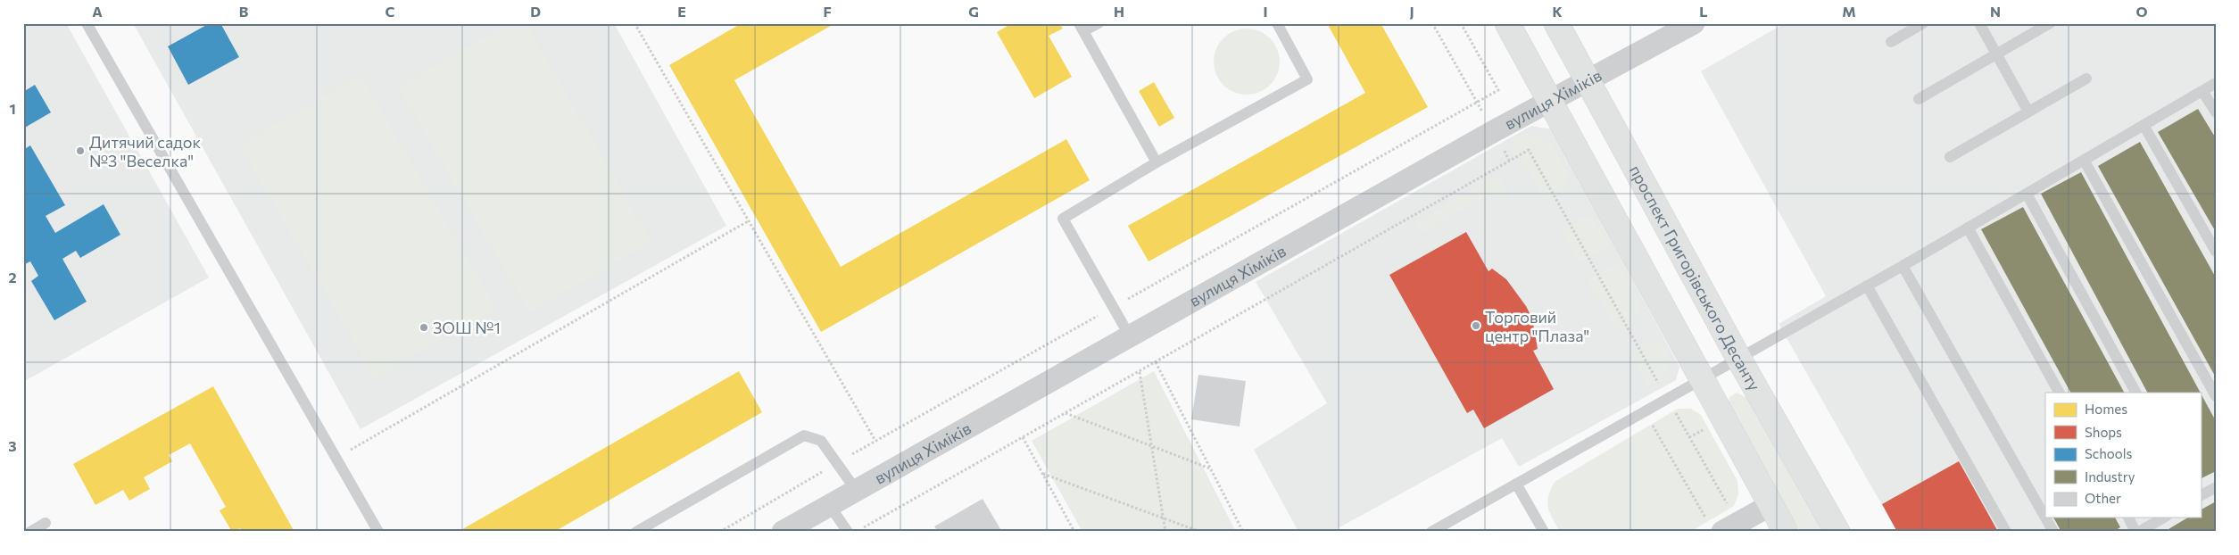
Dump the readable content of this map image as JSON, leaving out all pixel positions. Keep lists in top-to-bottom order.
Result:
{
  "streets": {
    "street": ["вулиця Хіміків", "проспект Григорівського Десанту"]
  },
  "crossings": [
    ["вулиця Хіміків", "проспект Григорівського Десанту"]
  ],
  "places": ["Дитячий садок №3 \"Веселка\"", "Торговий центр \"Плаза\"", "ЗОШ №1"],
  "legend": [
    "Homes",
    "Shops",
    "Schools",
    "Industry",
    "Other"
  ],
  "grid": {
    "columns": [
      "A",
      "B",
      "C",
      "D",
      "E",
      "F",
      "G",
      "H",
      "I",
      "J",
      "K",
      "L",
      "M",
      "N",
      "O"
    ],
    "rows": ["1", "2", "3"]
  }
}
